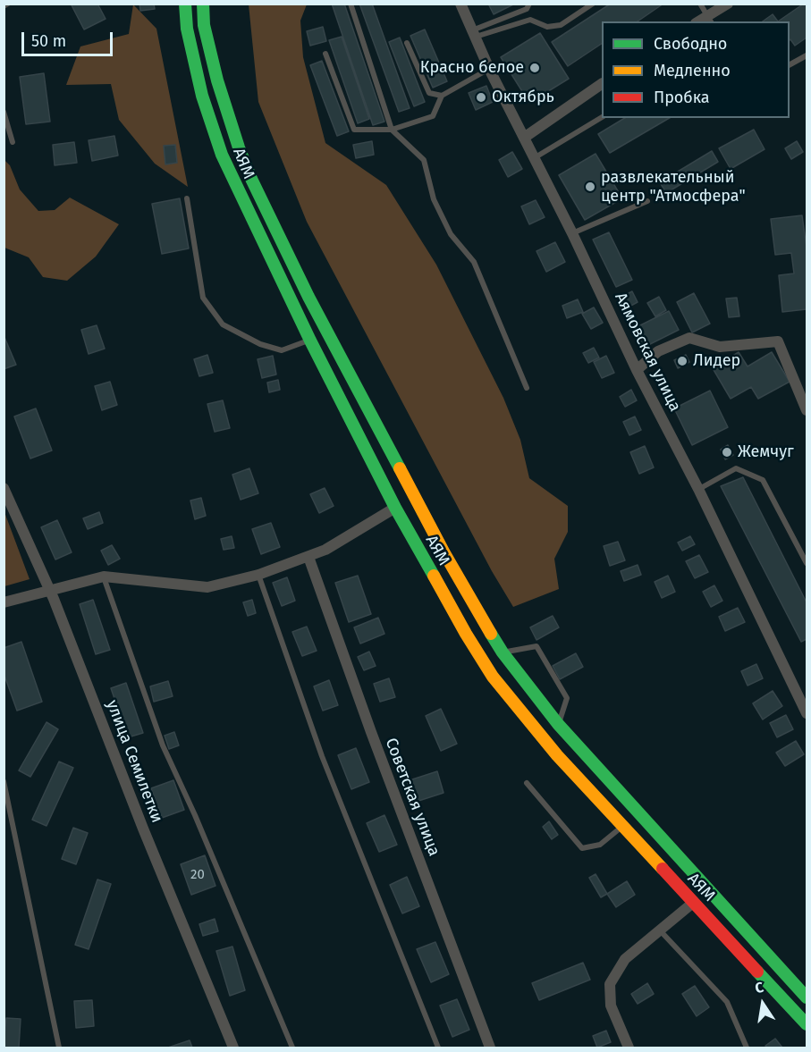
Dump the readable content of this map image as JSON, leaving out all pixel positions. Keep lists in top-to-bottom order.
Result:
{
  "streets": {
    "highway": ["АЯМ"],
    "street": ["Аямовская улица", "улица Семилетки", "Советская улица"]
  },
  "places": [
    "Красно белое",
    "Октябрь",
    "развлекательный центр \"Атмосфера\"",
    "Лидер",
    "Жемчуг"
  ],
  "house_numbers": ["20"],
  "legend": ["Свободно", "Медленно", "Пробка"],
  "scale_bar": "50 m",
  "north": "top"
}
